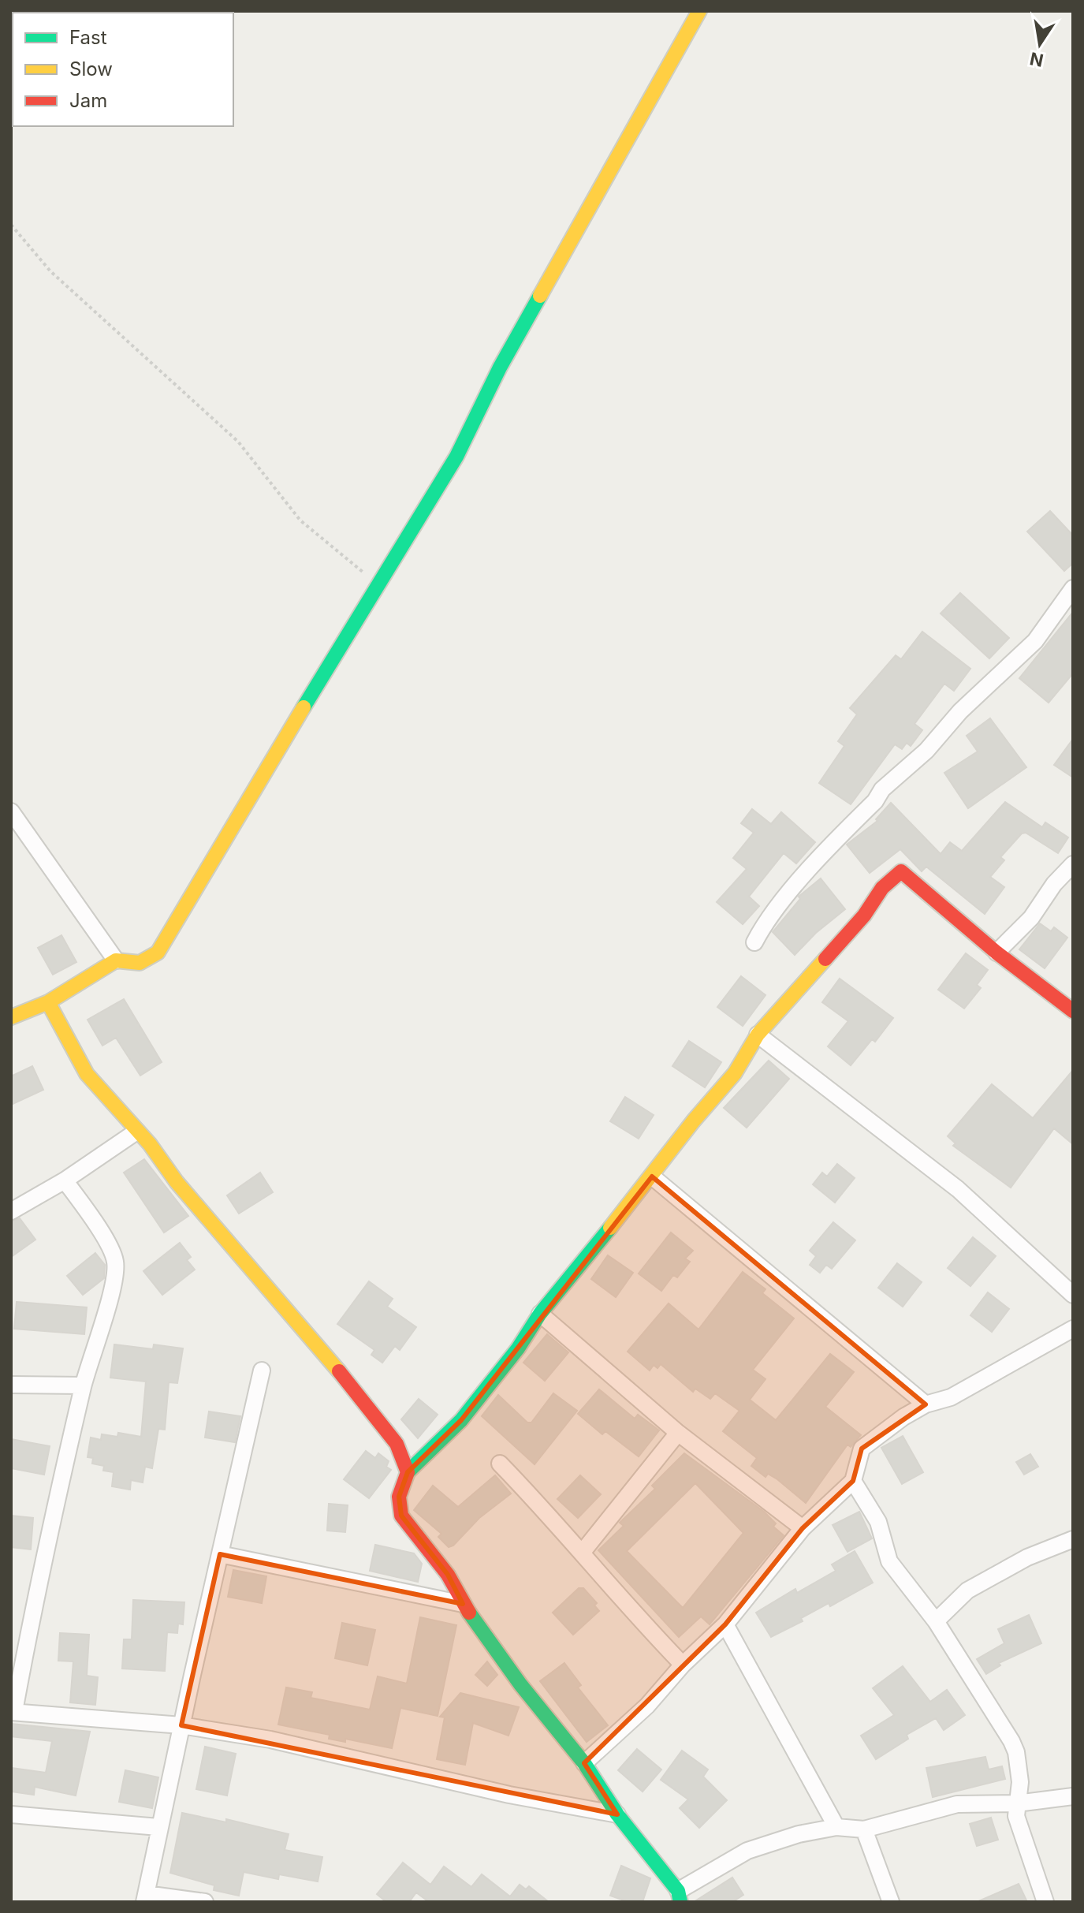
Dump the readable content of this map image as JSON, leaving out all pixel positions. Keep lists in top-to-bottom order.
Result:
{
  "legend": ["Fast", "Slow", "Jam"],
  "north": "bottom"
}
